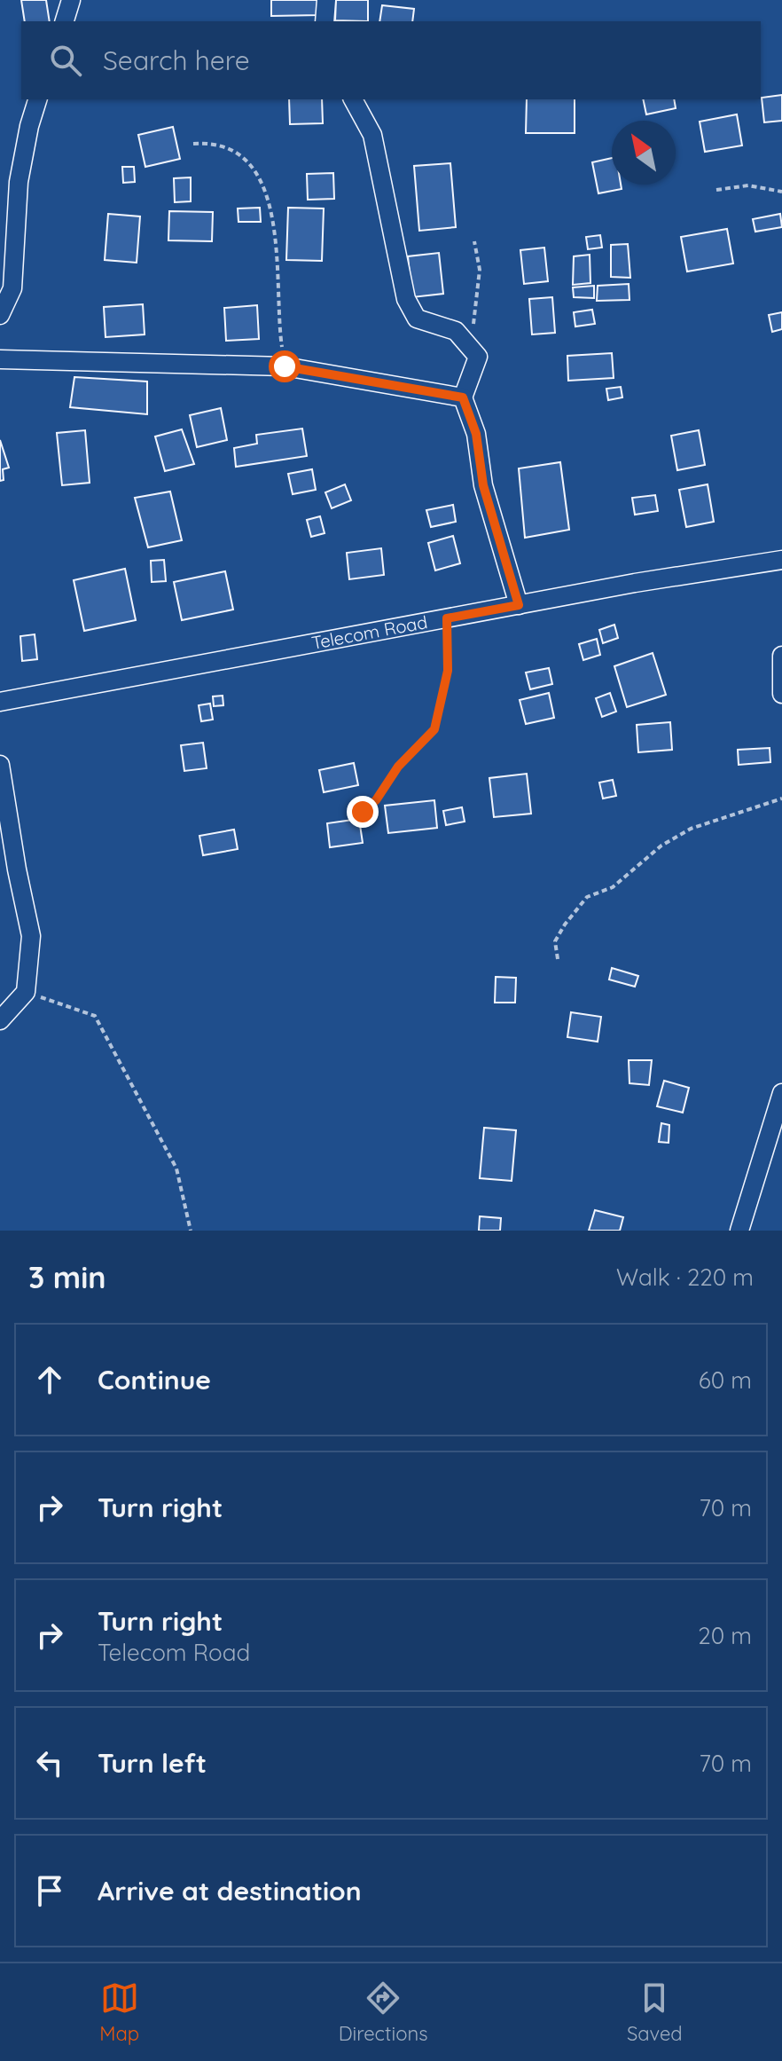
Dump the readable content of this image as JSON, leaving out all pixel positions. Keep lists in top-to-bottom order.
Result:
{
  "streets": {
    "street": ["Telecom Road"]
  },
  "north": "top left",
  "page": {
    "search": "Search here",
    "heading": ["3 min", "Walk · 220 m"],
    "list": [
      ["Continue", "60 m"],
      ["Turn right", "70 m"],
      ["Turn right", "Telecom Road", "20 m"],
      ["Turn left", "70 m"],
      "Arrive at destination"
    ],
    "nav": ["Map", "Directions", "Saved"]
  }
}
